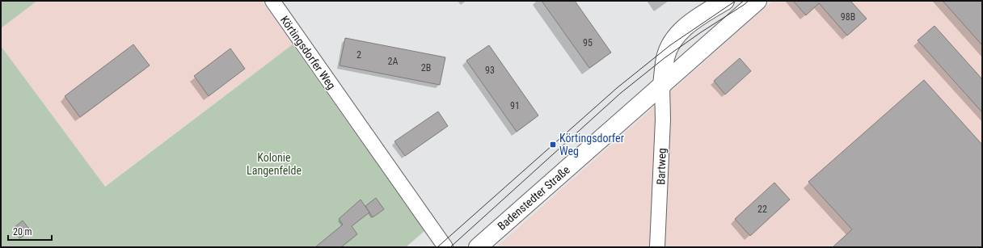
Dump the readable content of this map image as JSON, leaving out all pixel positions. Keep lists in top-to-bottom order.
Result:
{
  "streets": {
    "street": ["Körtingsdorfer Weg", "Bartweg", "Badenstedter Straße"]
  },
  "crossings": [
    ["Bartweg", "Badenstedter Straße"]
  ],
  "parks": ["Kolonie Langenfelde"],
  "places": {
    "transit": ["Körtingsdorfer Weg"]
  },
  "house_numbers": [
    "98B",
    "95",
    "2",
    "2A",
    "2B",
    "93",
    "91",
    "22"
  ],
  "scale_bar": "20 m"
}
